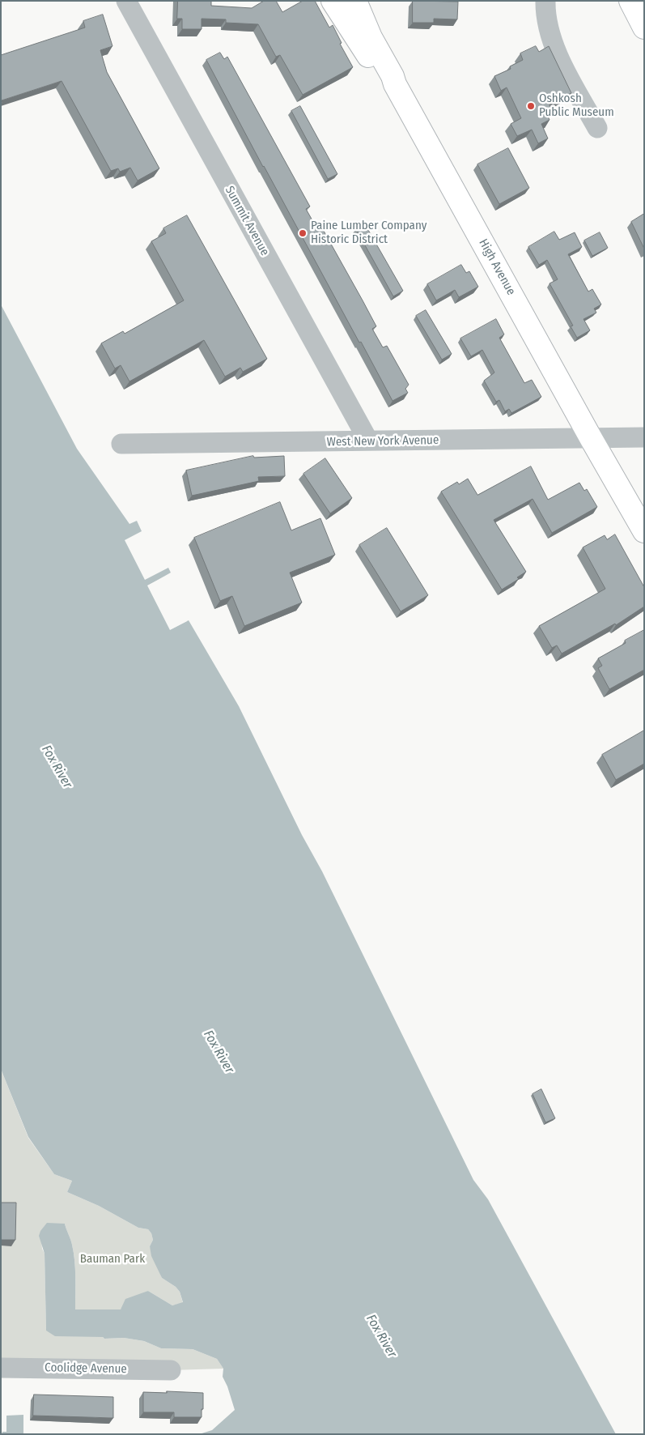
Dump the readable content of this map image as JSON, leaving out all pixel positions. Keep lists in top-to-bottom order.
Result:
{
  "streets": {
    "main road": ["High Avenue"],
    "street": ["Summit Avenue", "West New York Avenue", "Coolidge Avenue"]
  },
  "crossings": [
    ["Summit Avenue", "West New York Avenue"],
    ["High Avenue", "West New York Avenue"]
  ],
  "water": ["Fox River"],
  "parks": ["Bauman Park"],
  "places": ["Oshkosh Public Museum", "Paine Lumber Company Historic District"]
}
